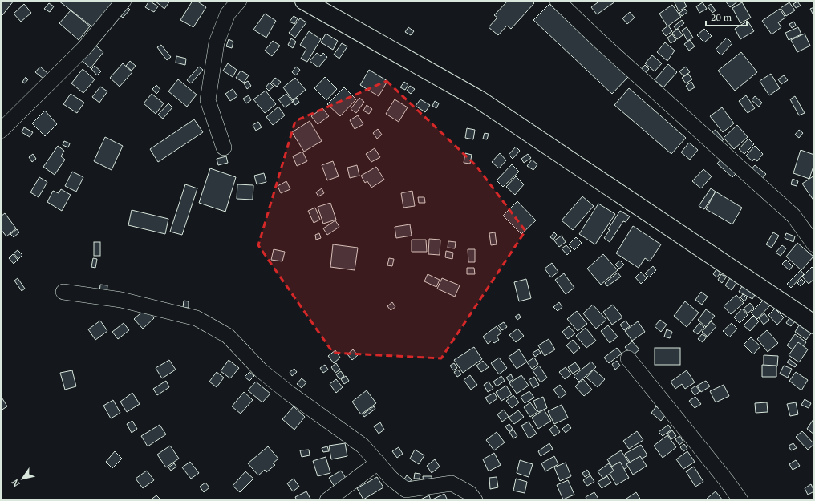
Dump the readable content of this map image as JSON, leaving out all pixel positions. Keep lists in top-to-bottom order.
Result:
{
  "scale_bar": "20 m",
  "north": "bottom left"
}
